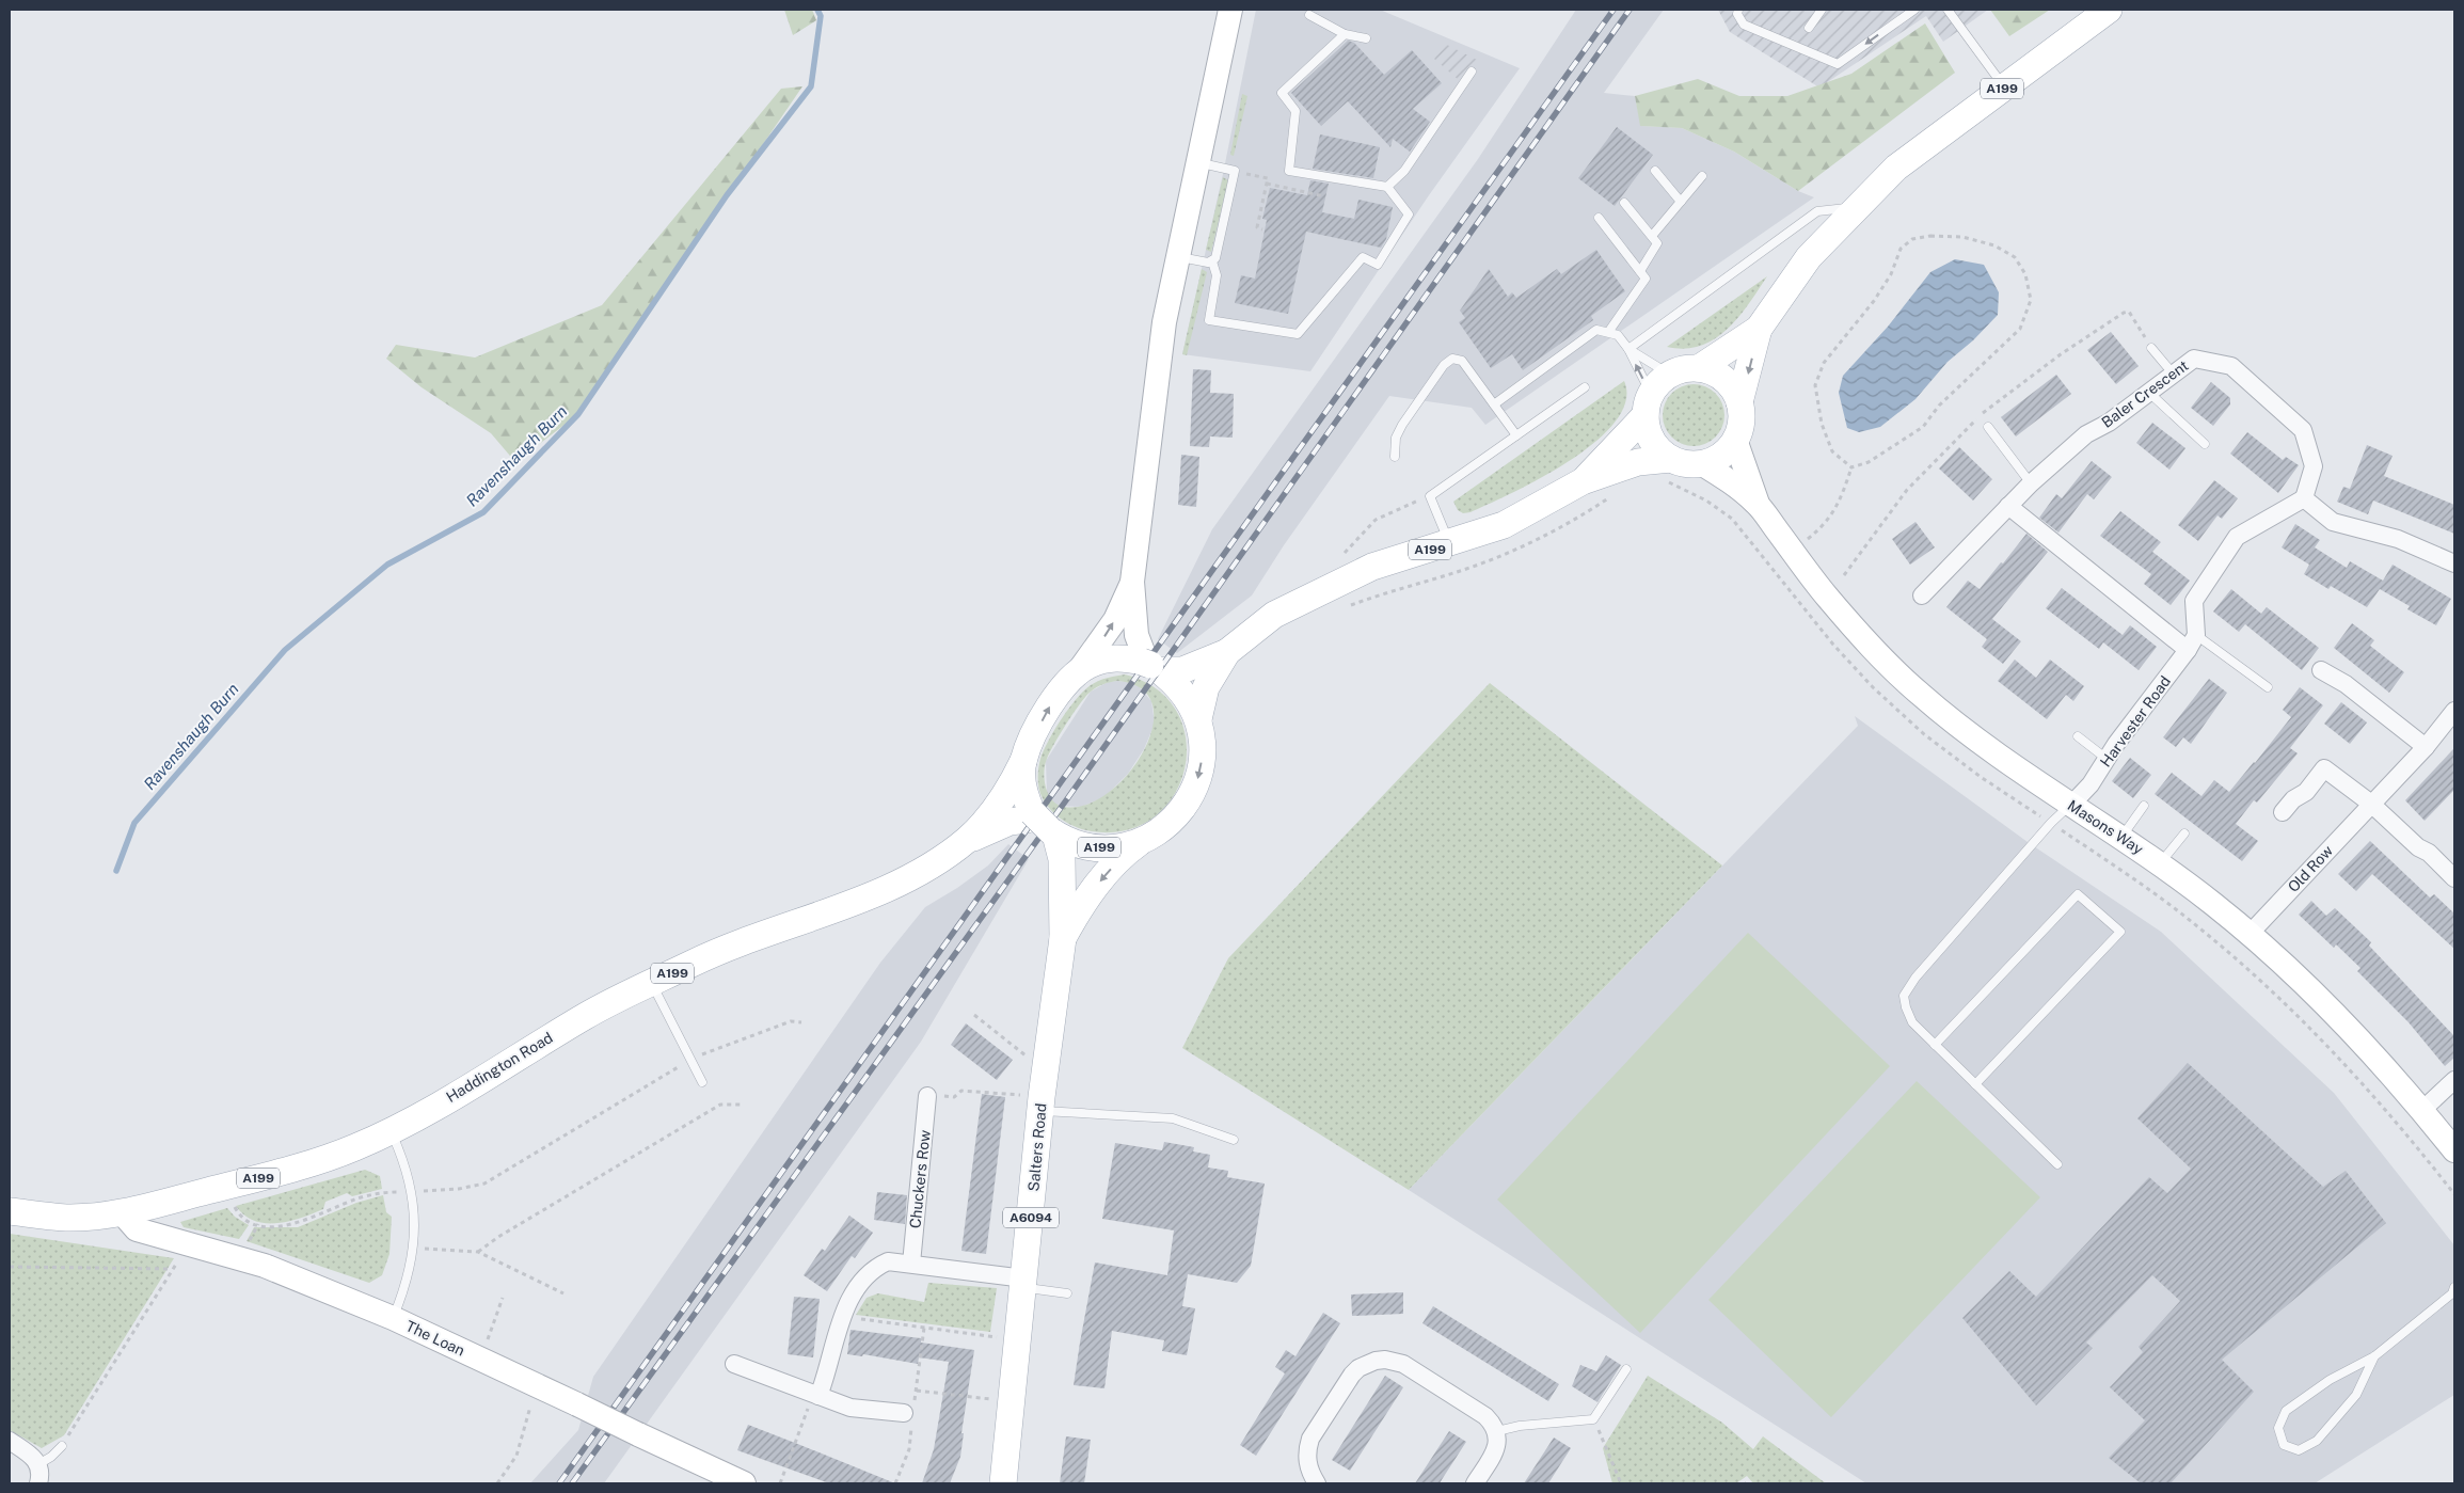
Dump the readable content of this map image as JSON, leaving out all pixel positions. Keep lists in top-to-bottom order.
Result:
{
  "streets": {
    "main road": [
      "A199",
      "Haddington Road",
      "Salters Road",
      "A6094"
    ],
    "street": [
      "Baler Crescent",
      "Harvester Road",
      "Masons Way",
      "Old Row",
      "Chuckers Row",
      "The Loan"
    ]
  },
  "crossings": [
    ["A199", "Masons Way"],
    ["A199", "Haddington Road"],
    ["A199", "Salters Road"],
    ["Harvester Road", "Masons Way"],
    ["Masons Way", "Old Row"],
    ["Haddington Road", "Salters Road"],
    ["Haddington Road", "The Loan"]
  ],
  "water": ["Ravenshaugh Burn"]
}
